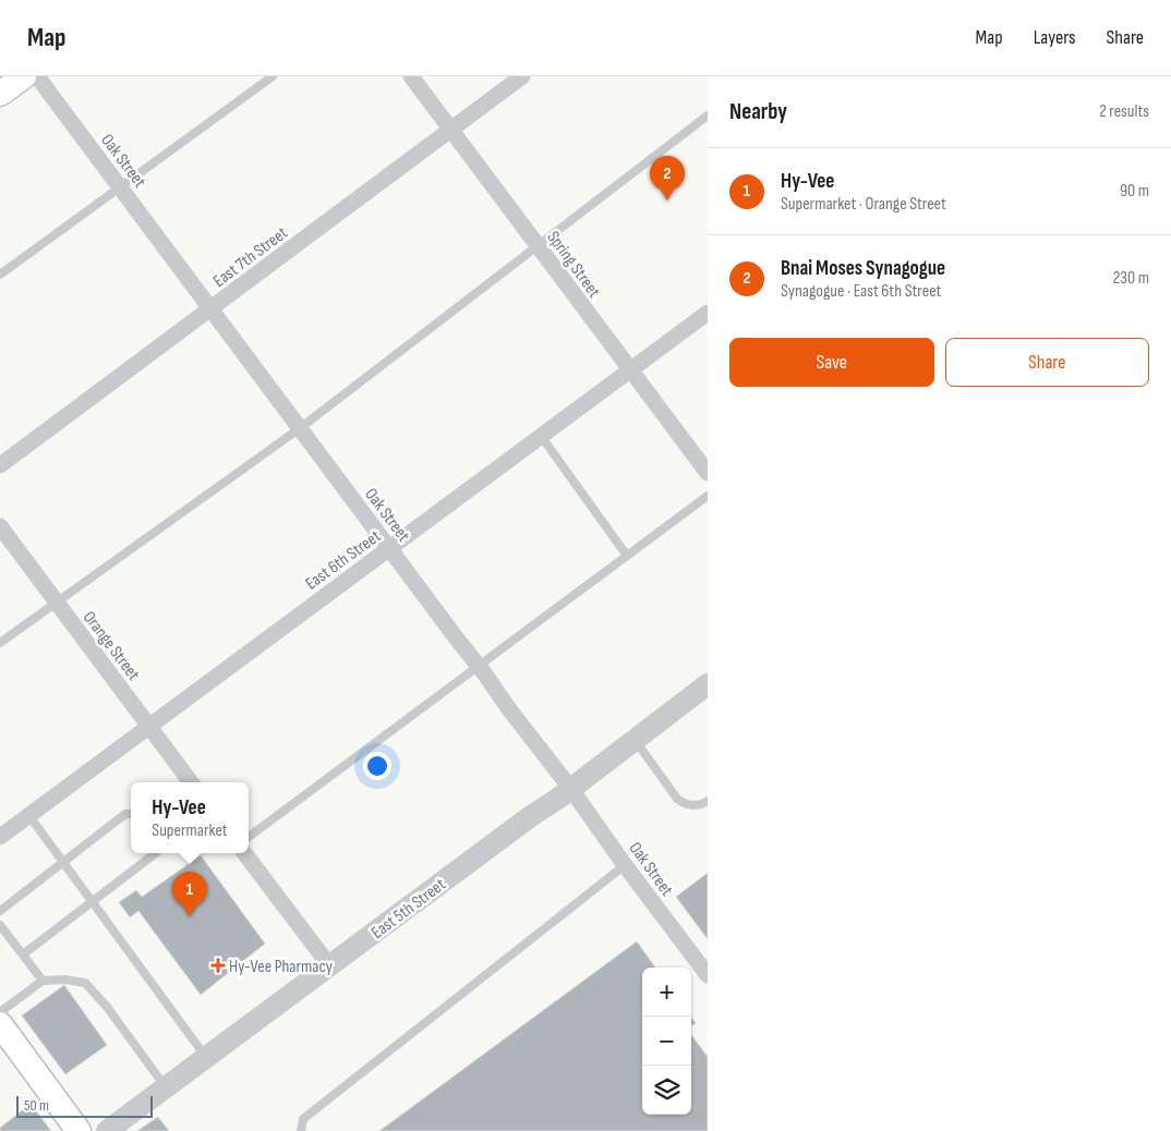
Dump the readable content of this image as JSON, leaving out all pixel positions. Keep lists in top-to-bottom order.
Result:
{
  "streets": {
    "street": [
      "Oak Street",
      "East 7th Street",
      "Spring Street",
      "East 6th Street",
      "Orange Street",
      "East 5th Street"
    ]
  },
  "crossings": [
    ["Oak Street", "East 7th Street"],
    ["Oak Street", "East 6th Street"],
    ["Oak Street", "East 5th Street"],
    ["East 7th Street", "Spring Street"],
    ["Spring Street", "East 6th Street"],
    ["East 6th Street", "Orange Street"]
  ],
  "places": {
    "health": ["Hy-Vee Pharmacy"]
  },
  "scale_bar": "50 m",
  "page": {
    "header": "Map",
    "nav": ["Map", "Layers", "Share"],
    "heading": ["Nearby", "2 results"],
    "list": [
      {
        "mark": "1",
        "name": "Hy-Vee",
        "note": "Supermarket · Orange Street",
        "value": "90 m"
      },
      {
        "mark": "2",
        "name": "Bnai Moses Synagogue",
        "note": "Synagogue · East 6th Street",
        "value": "230 m"
      }
    ],
    "pins": ["2", "1"],
    "buttons": ["Save", "Share"],
    "popup": ["Hy-Vee", "Supermarket"],
    "map_buttons": ["+", "−"],
    "scale": "50 m"
  }
}
